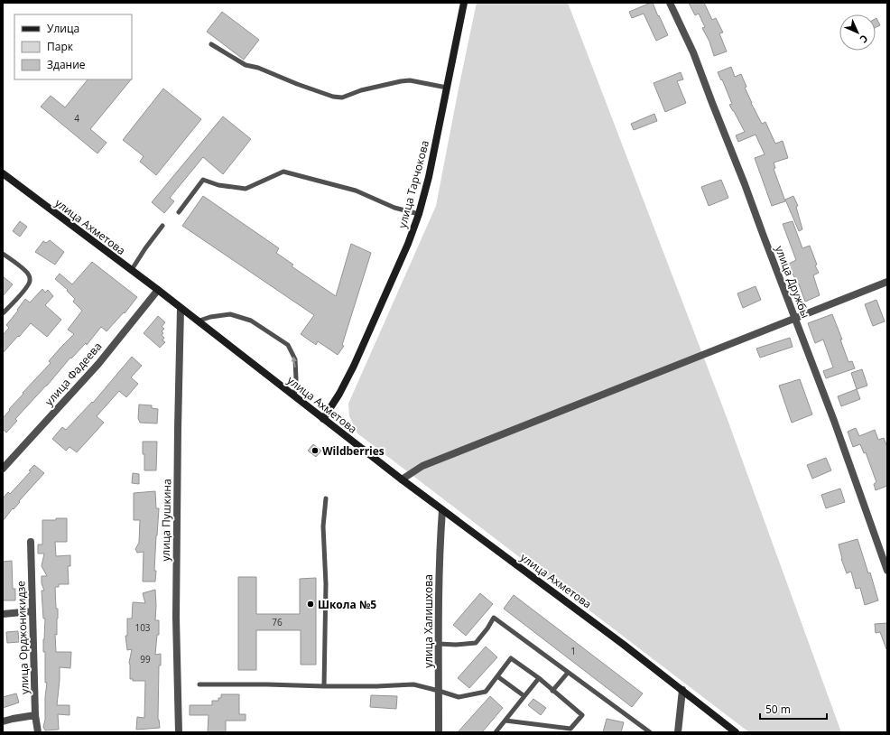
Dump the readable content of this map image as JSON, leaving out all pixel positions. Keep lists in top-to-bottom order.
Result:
{
  "streets": {
    "main road": ["улица Тарчокова", "улица Ахметова"],
    "street": [
      "улица Дружбы",
      "улица Фадеева",
      "улица Пушкина",
      "улица Халишхова",
      "улица Орджоникидзе"
    ]
  },
  "crossings": [
    ["улица Тарчокова", "улица Ахметова"],
    ["улица Ахметова", "улица Фадеева"],
    ["улица Ахметова", "улица Пушкина"],
    ["улица Ахметова", "улица Халишхова"]
  ],
  "places": ["Wildberries", "Школа №5"],
  "house_numbers": [
    "4",
    "76",
    "103",
    "1",
    "99"
  ],
  "legend": ["Улица", "Парк", "Здание"],
  "scale_bar": "50 m",
  "north": "bottom right"
}
